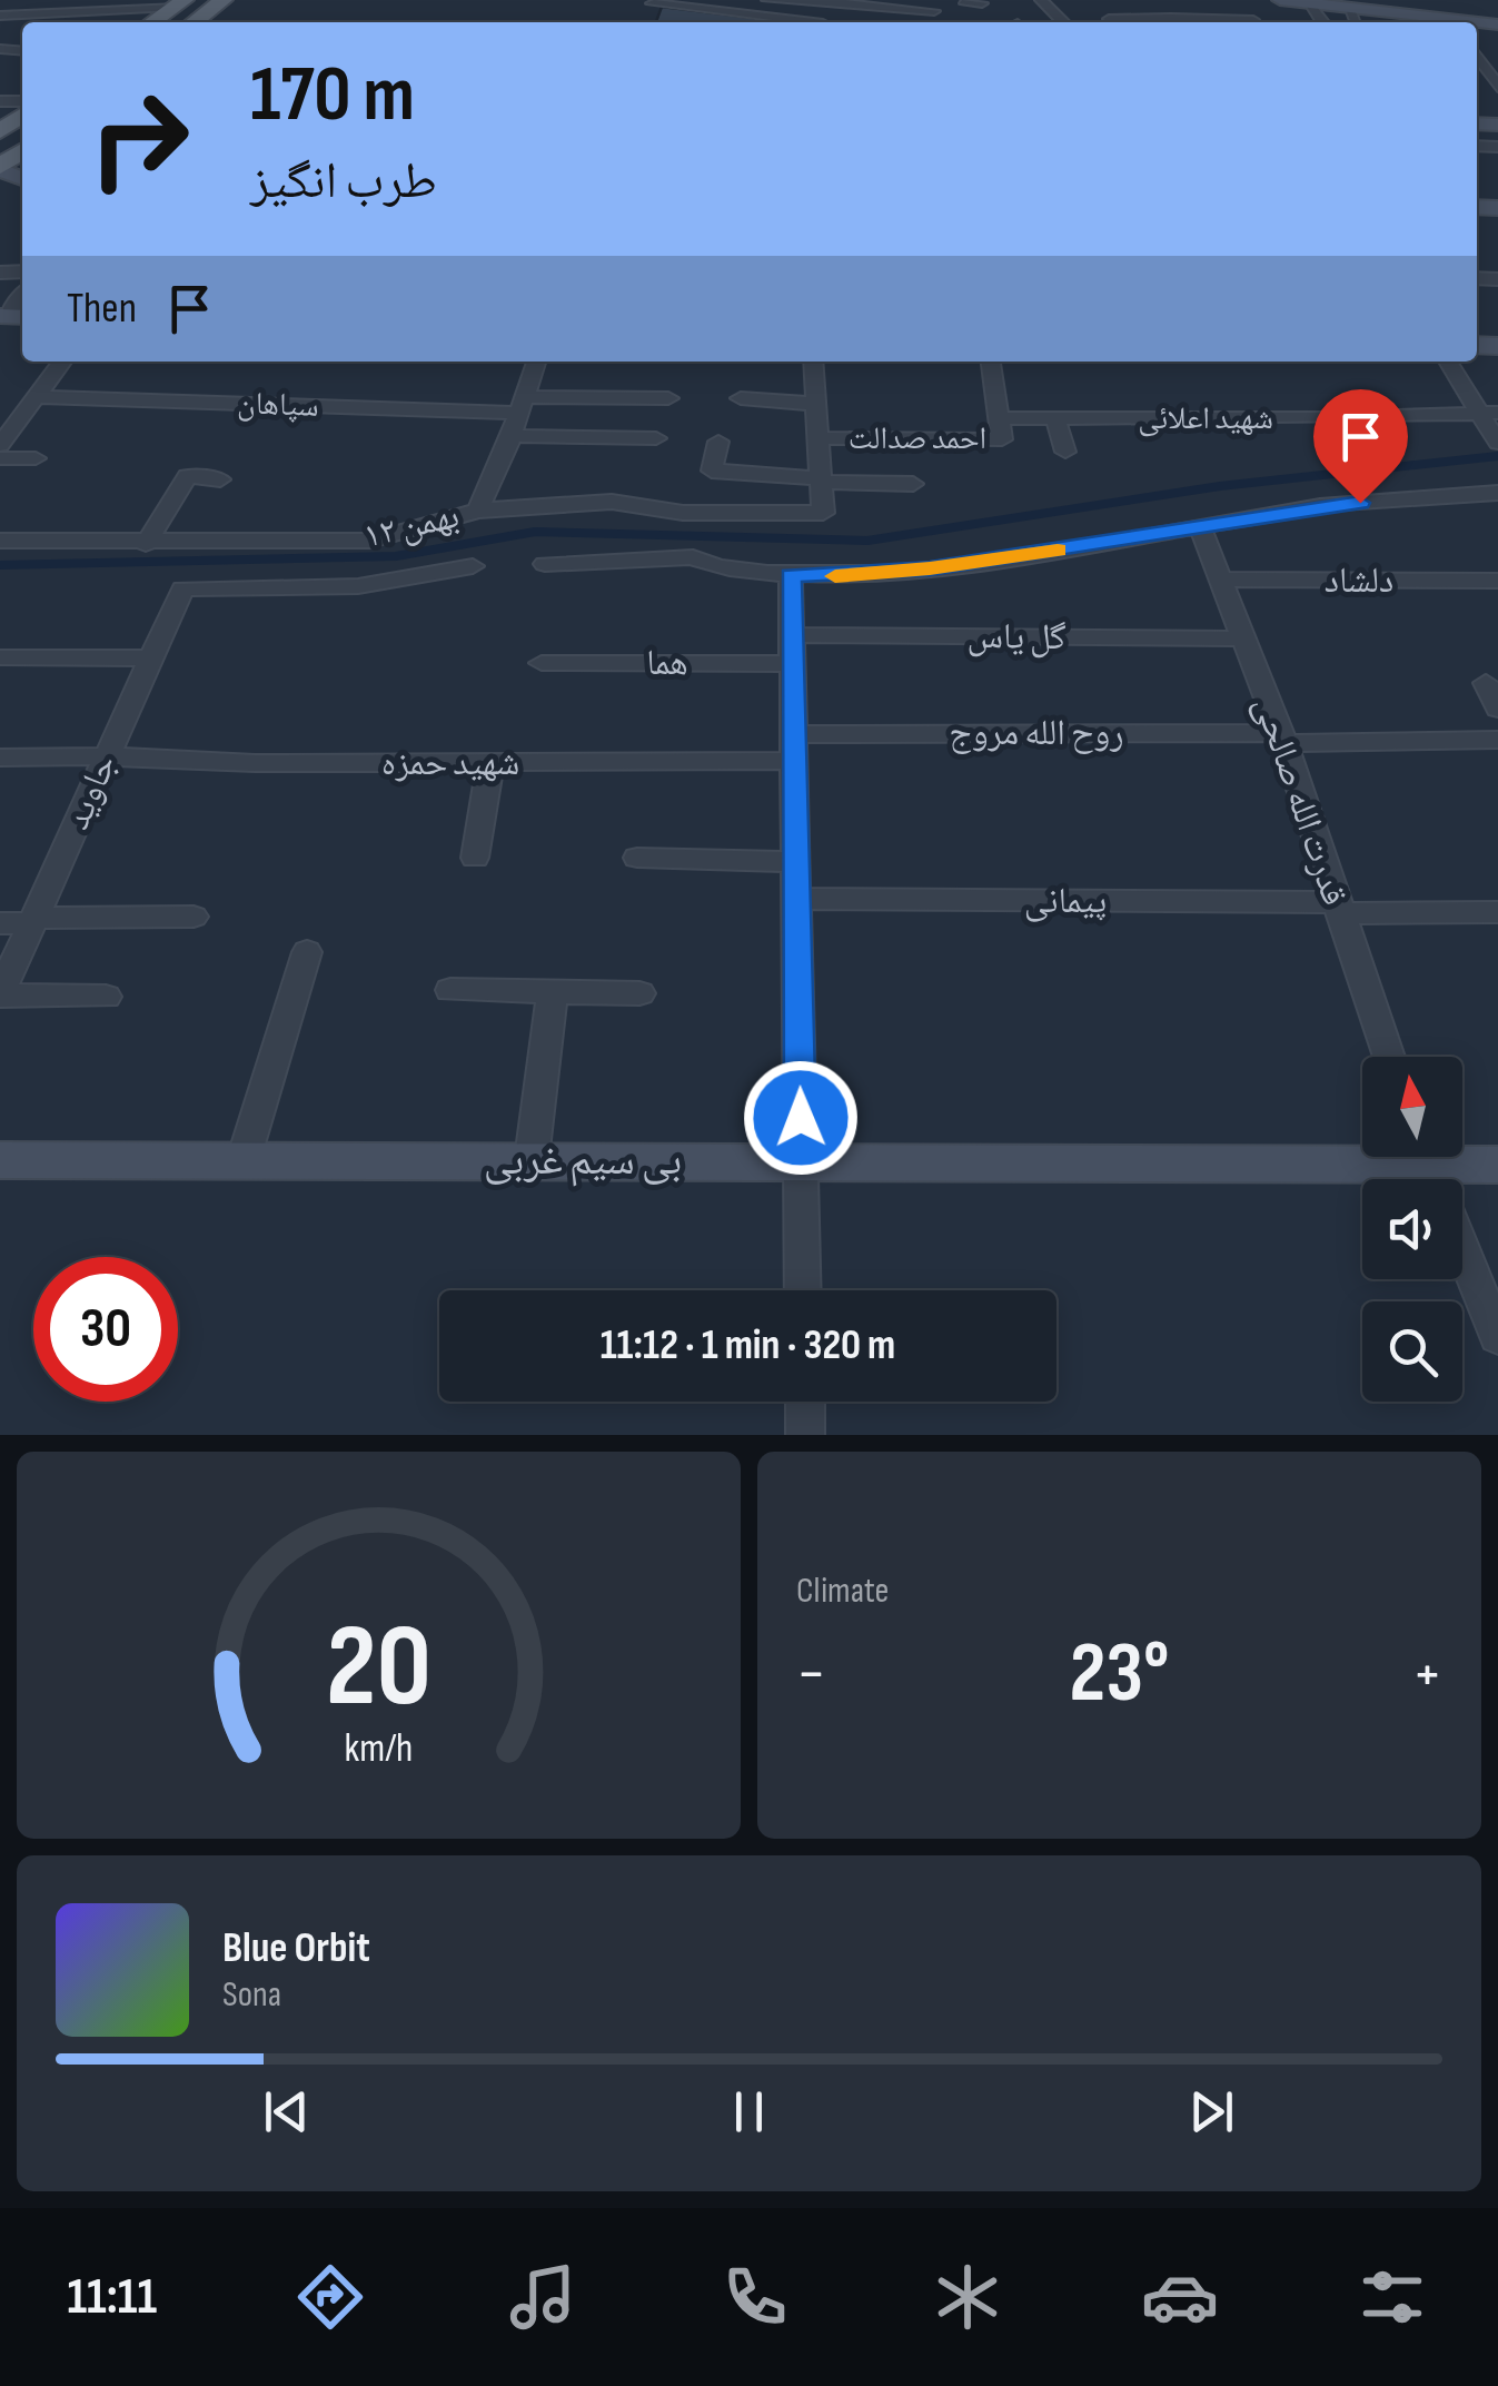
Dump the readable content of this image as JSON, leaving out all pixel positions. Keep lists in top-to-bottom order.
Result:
{
  "streets": {
    "street": [
      "سپاهان",
      "شهید اعلائی",
      "احمد صدالت",
      "۱۲ بهمن",
      "دلشاد",
      "گل یاس",
      "هما",
      "روح الله مروج",
      "شهید حمزه",
      "جاوید",
      "قدرت الله صالحی",
      "پیمانی",
      "بی سیم غربی"
    ]
  },
  "crossings": [
    ["شهید اعلائی", "احمد صدالت"],
    ["دلشاد", "قدرت الله صالحی"],
    ["گل یاس", "هما"],
    ["گل یاس", "قدرت الله صالحی"],
    ["روح الله مروج", "شهید حمزه"],
    ["روح الله مروج", "قدرت الله صالحی"],
    ["شهید حمزه", "جاوید"],
    ["قدرت الله صالحی", "پیمانی"]
  ],
  "north": "top",
  "page": {
    "turn": ["170 m", "طرب انگیز"],
    "then": "Then",
    "limit": "30",
    "trip": "11:12 · 1 min · 320 m",
    "tile": "Climate",
    "heat": ["−", "23°", "+"],
    "song": ["Blue Orbit", "Sona"],
    "tabs": "11:11",
    "gauge": ["20", "km/h"]
  }
}
